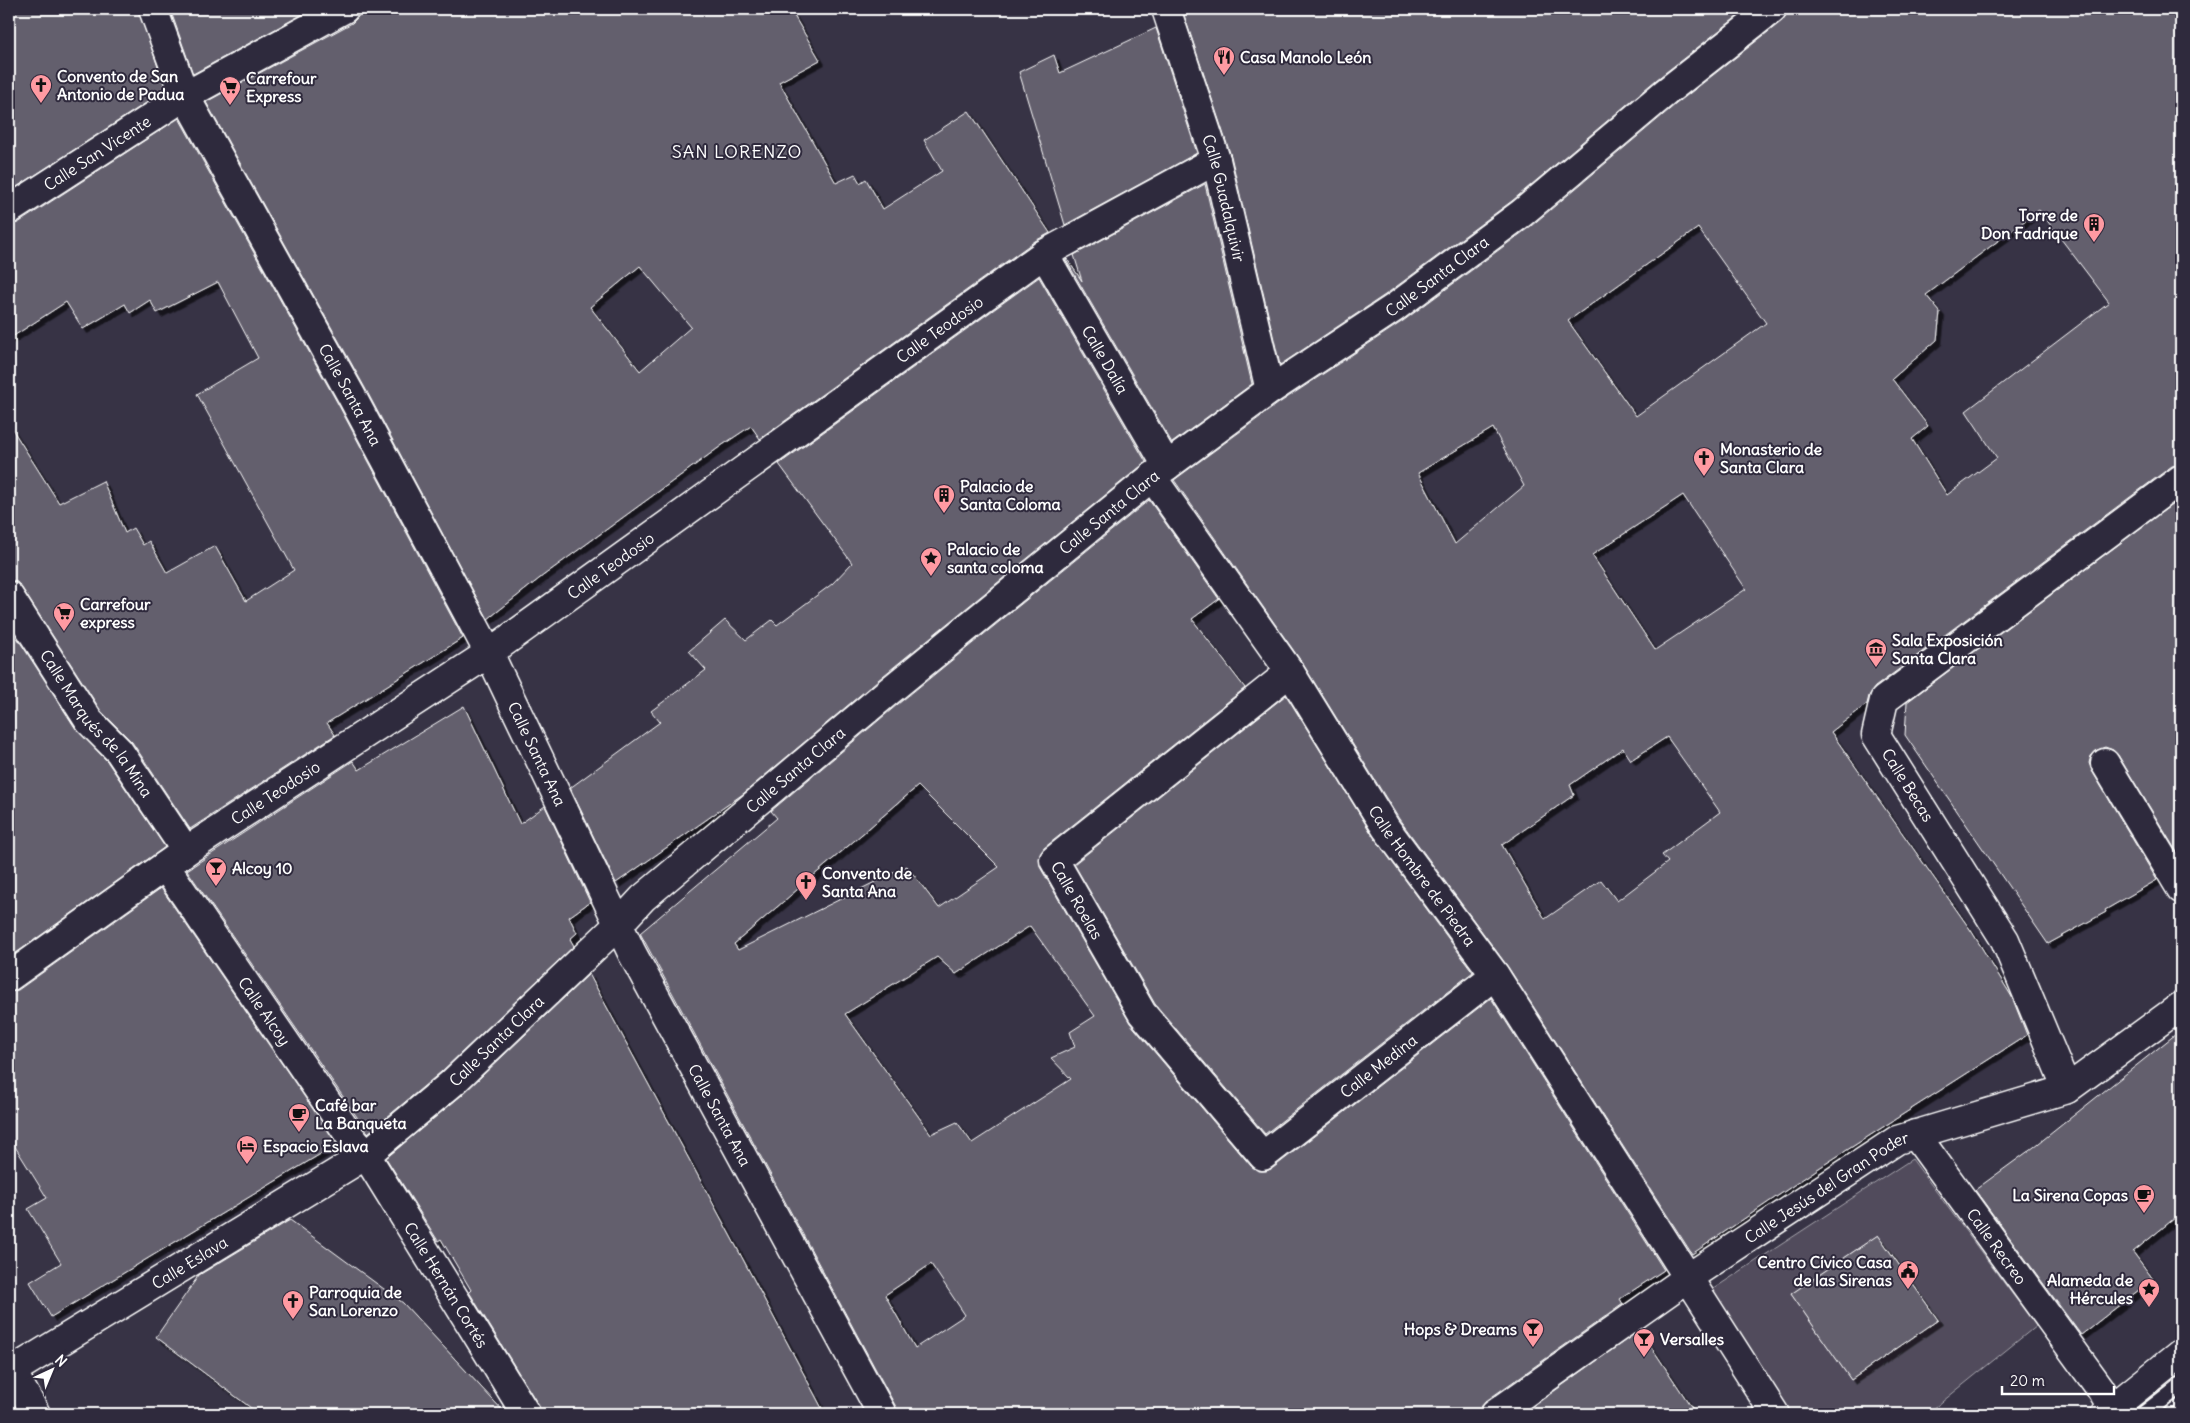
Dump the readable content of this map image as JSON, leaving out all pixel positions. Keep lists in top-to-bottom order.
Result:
{
  "streets": {
    "street": [
      "Calle San Vicente",
      "Calle Guadalquivir",
      "Calle Santa Clara",
      "Calle Teodosio",
      "Calle Dalía",
      "Calle Santa Ana",
      "Calle Marqués de la Mina",
      "Calle Becas",
      "Calle Hombre de Piedra",
      "Calle Roelas",
      "Calle Alcoy",
      "Calle Medina",
      "Calle Jesús del Gran Poder",
      "Calle Recreo",
      "Calle Eslava",
      "Calle Hernán Cortés"
    ]
  },
  "crossings": [
    ["Calle San Vicente", "Calle Santa Ana"],
    ["Calle Guadalquivir", "Calle Santa Clara"],
    ["Calle Guadalquivir", "Calle Teodosio"],
    ["Calle Santa Clara", "Calle Dalía"],
    ["Calle Santa Clara", "Calle Santa Ana"],
    ["Calle Santa Clara", "Calle Hombre de Piedra"],
    ["Calle Santa Clara", "Calle Alcoy"],
    ["Calle Santa Clara", "Calle Eslava"],
    ["Calle Santa Clara", "Calle Hernán Cortés"],
    ["Calle Teodosio", "Calle Dalía"],
    ["Calle Teodosio", "Calle Santa Ana"],
    ["Calle Teodosio", "Calle Marqués de la Mina"],
    ["Calle Teodosio", "Calle Alcoy"],
    ["Calle Dalía", "Calle Hombre de Piedra"],
    ["Calle Marqués de la Mina", "Calle Alcoy"],
    ["Calle Becas", "Calle Jesús del Gran Poder"],
    ["Calle Hombre de Piedra", "Calle Roelas"],
    ["Calle Hombre de Piedra", "Calle Medina"],
    ["Calle Hombre de Piedra", "Calle Jesús del Gran Poder"],
    ["Calle Roelas", "Calle Medina"],
    ["Calle Alcoy", "Calle Eslava"],
    ["Calle Alcoy", "Calle Hernán Cortés"],
    ["Calle Jesús del Gran Poder", "Calle Recreo"],
    ["Calle Eslava", "Calle Hernán Cortés"]
  ],
  "districts": ["SAN LORENZO"],
  "places": {
    "restaurant": ["Casa Manolo León"],
    "church": [
      "Convento de San Antonio de Padua",
      "Monasterio de Santa Clara",
      "Convento de Santa Ana",
      "Parroquia de San Lorenzo"
    ],
    "supermarket": ["Carrefour Express", "Carrefour express"],
    "building": ["Torre de Don Fadrique", "Palacio de Santa Coloma"],
    "place": ["Palacio de santa coloma", "Alameda de Hércules"],
    "museum": ["Sala Exposición Santa Clara"],
    "bar": ["Alcoy 10", "Hops & Dreams", "Versalles"],
    "cafe": ["Café bar La Banqueta", "La Sirena Copas"],
    "hotel": ["Espacio Eslava"],
    "public building": ["Centro Cívico Casa de las Sirenas"]
  },
  "scale_bar": "20 m",
  "north": "top right"
}
